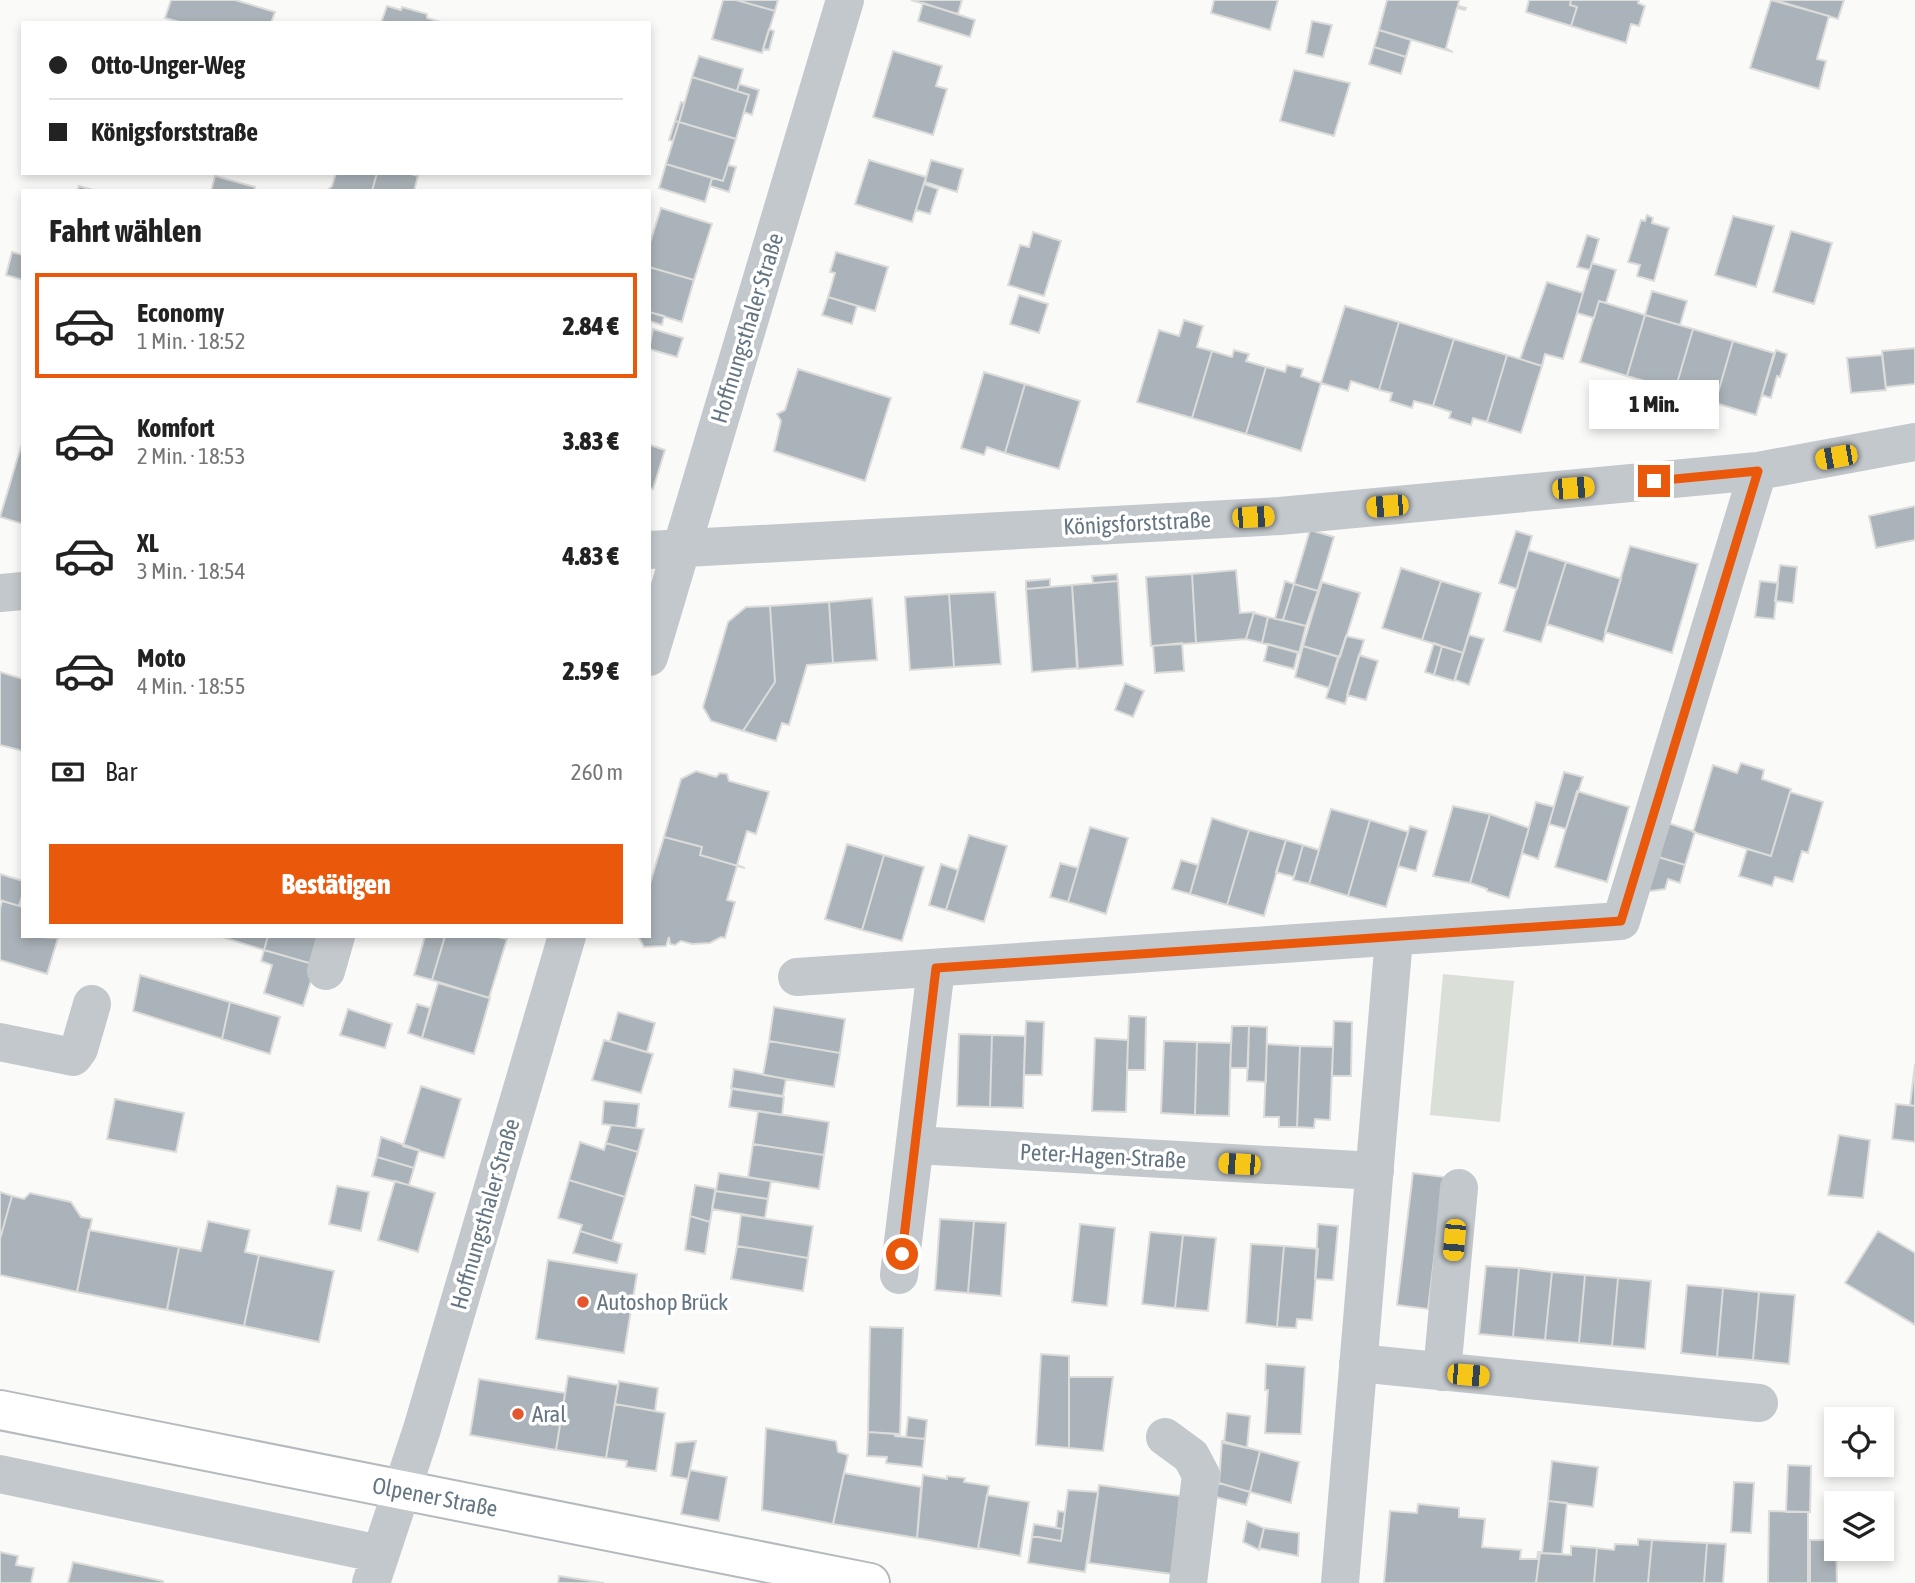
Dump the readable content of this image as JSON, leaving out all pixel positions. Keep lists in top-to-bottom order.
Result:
{
  "streets": {
    "main road": ["Olpener Straße"],
    "street": ["Hoffnungsthaler Straße", "Königsforststraße", "Peter-Hagen-Straße"]
  },
  "crossings": [
    ["Hoffnungsthaler Straße", "Königsforststraße"],
    ["Hoffnungsthaler Straße", "Olpener Straße"]
  ],
  "places": ["Autoshop Brück", "Aral"],
  "page": {
    "banner": ["Otto-Unger-Weg", "Königsforststraße"],
    "heading": "Fahrt wählen",
    "list": [
      {
        "name": "Economy",
        "note": "1 Min. · 18:52",
        "value": "2.84 €"
      },
      {
        "name": "Komfort",
        "note": "2 Min. · 18:53",
        "value": "3.83 €"
      },
      {
        "name": "XL",
        "note": "3 Min. · 18:54",
        "value": "4.83 €"
      },
      {
        "name": "Moto",
        "note": "4 Min. · 18:55",
        "value": "2.59 €"
      }
    ],
    "bubble": "1 Min.",
    "pay": ["Bar", "260 m"],
    "buttons": "Bestätigen"
  }
}
